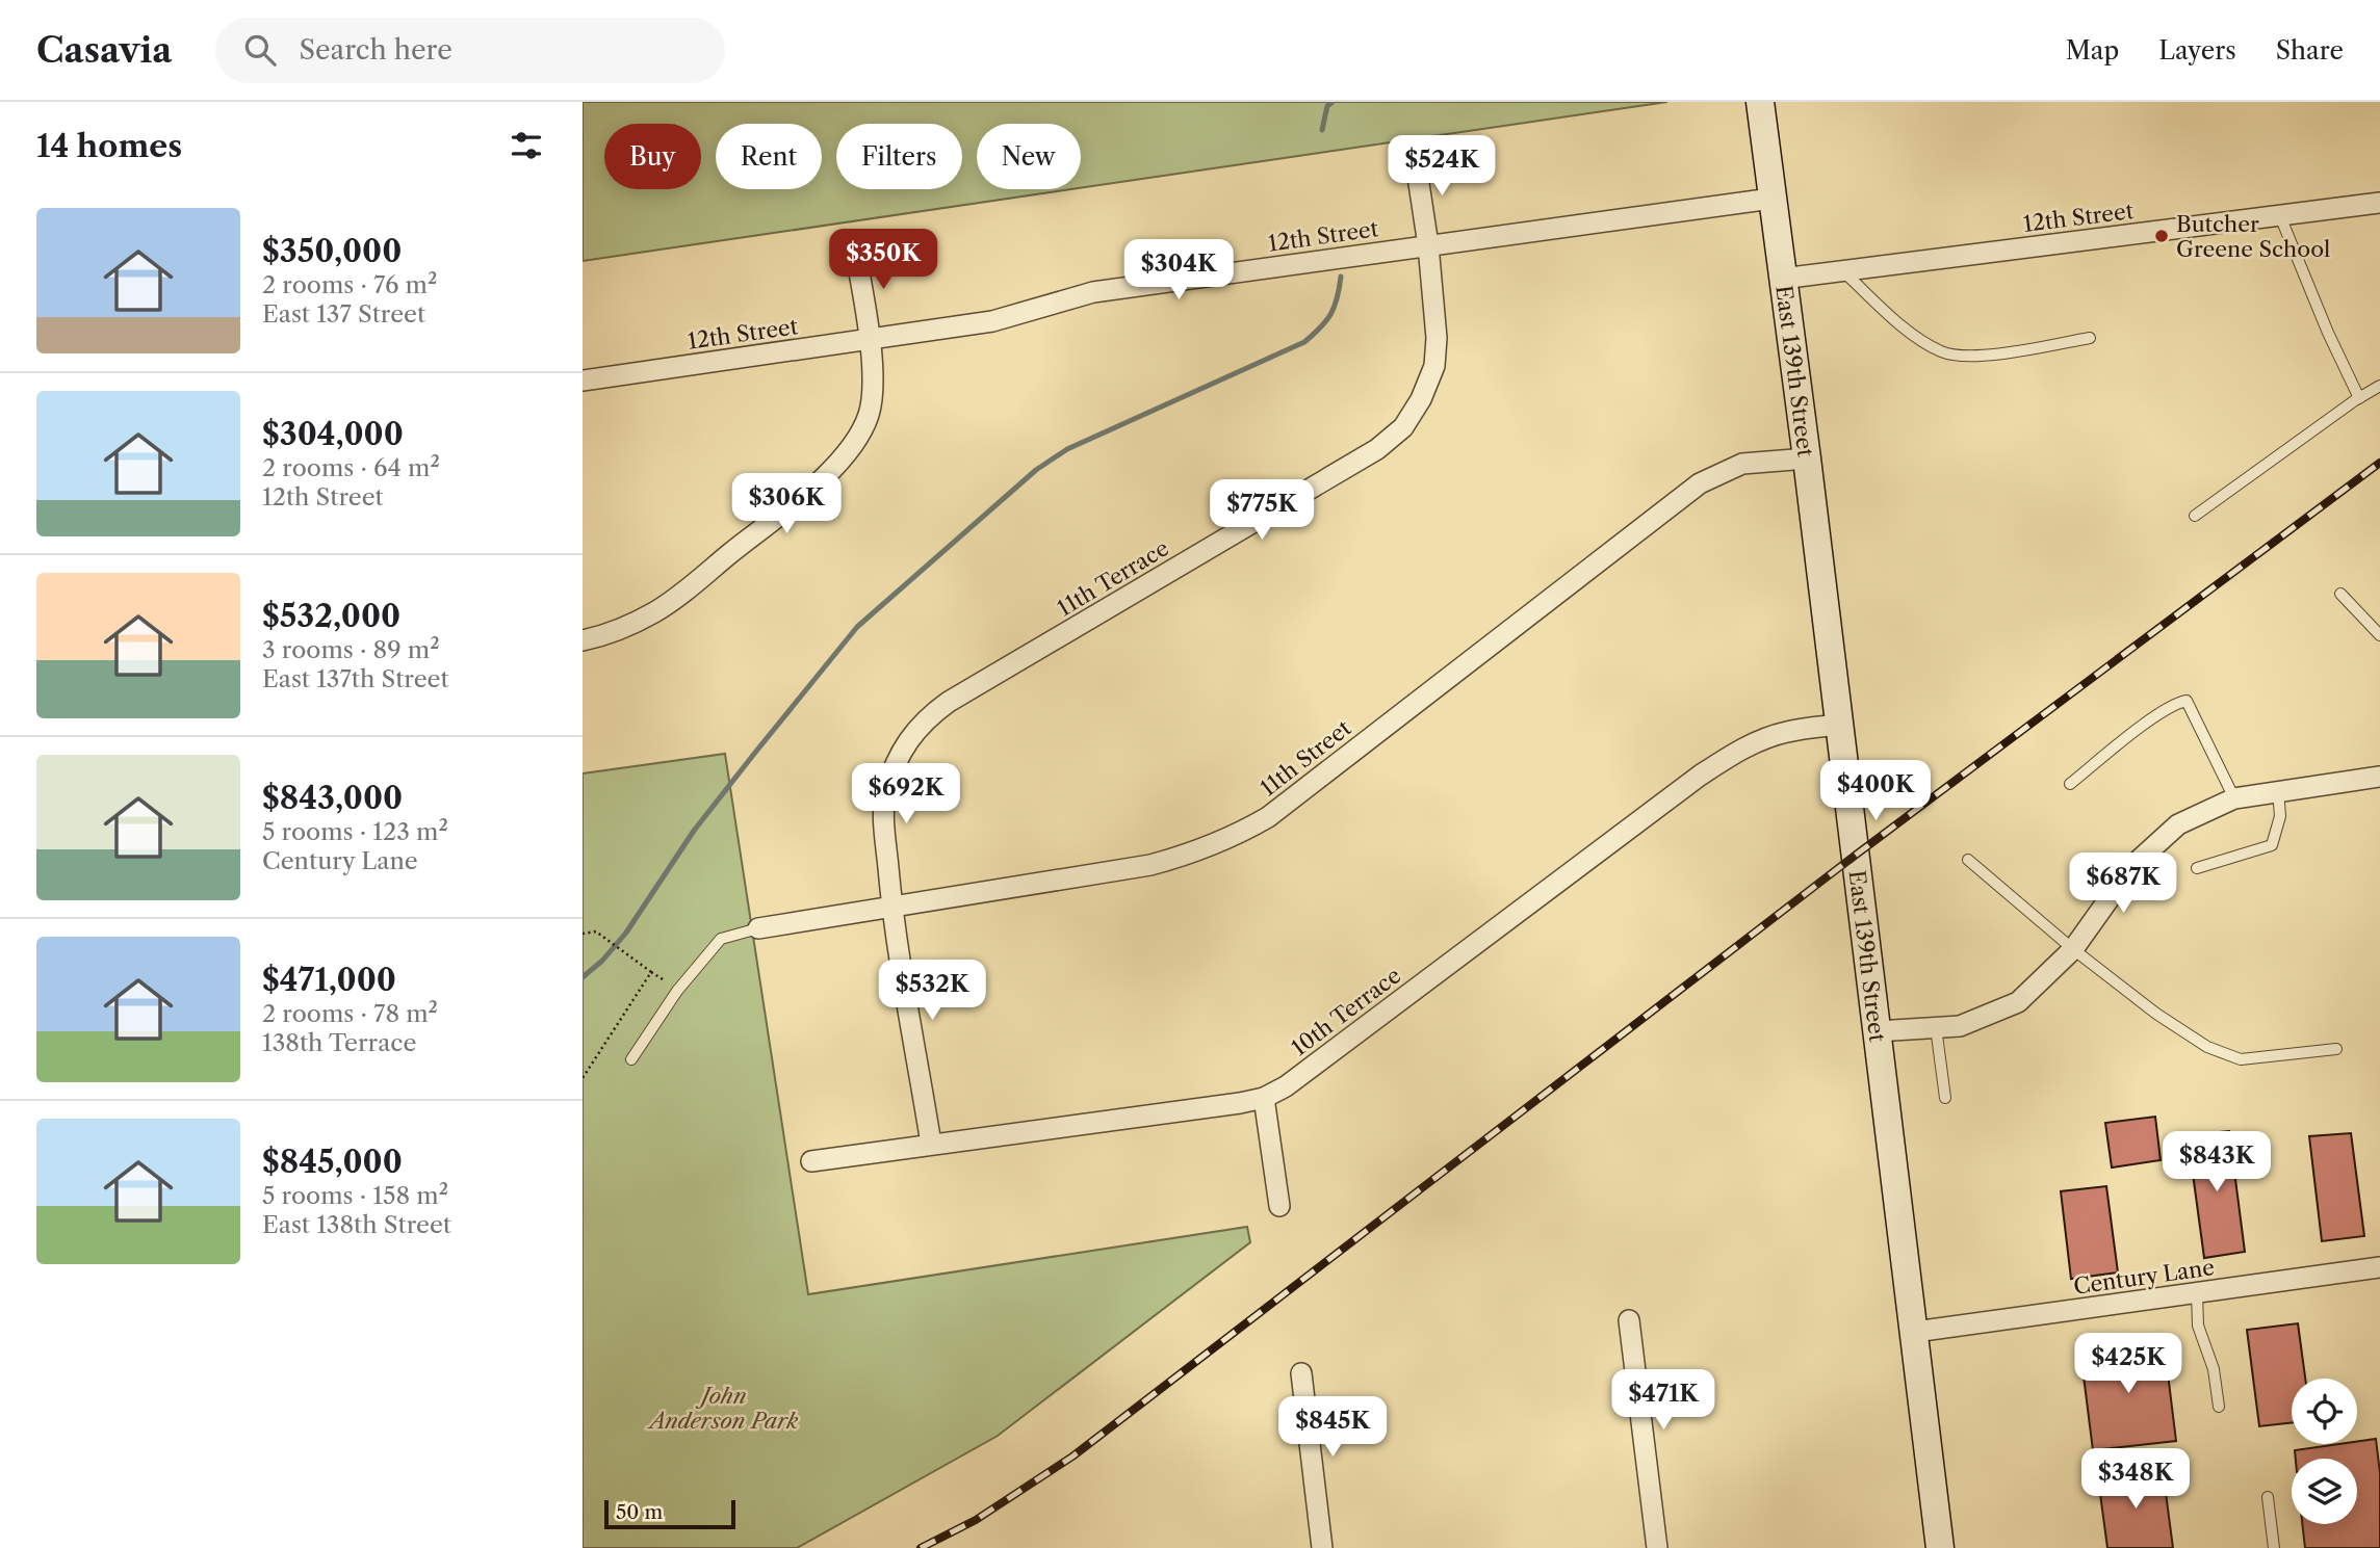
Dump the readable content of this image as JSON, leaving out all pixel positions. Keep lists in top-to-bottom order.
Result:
{
  "streets": {
    "street": [
      "12th Street",
      "East 139th Street",
      "11th Terrace",
      "11th Street",
      "10th Terrace",
      "Century Lane"
    ]
  },
  "crossings": [
    ["12th Street", "East 139th Street"],
    ["12th Street", "11th Terrace"],
    ["East 139th Street", "11th Street"],
    ["East 139th Street", "10th Terrace"],
    ["East 139th Street", "Century Lane"],
    ["11th Terrace", "11th Street"],
    ["11th Terrace", "10th Terrace"]
  ],
  "parks": ["John Anderson Park"],
  "places": ["Butcher Greene School"],
  "scale_bar": "50 m",
  "page": {
    "header": "Casavia",
    "search": "Search here",
    "nav": ["Map", "Layers", "Share"],
    "heading": "14 homes",
    "chip": [
      "Buy",
      "Rent",
      "Filters",
      "New"
    ],
    "price": [
      "$524K",
      "$350K",
      "$304K",
      "$306K",
      "$775K",
      "$400K",
      "$692K",
      "$687K",
      "$532K",
      "$843K",
      "$425K",
      "$471K",
      "$845K",
      "$348K"
    ],
    "list": [
      {
        "name": "$350,000",
        "note": "2 rooms · 76 m² · East 137 Street"
      },
      {
        "name": "$304,000",
        "note": "2 rooms · 64 m² · 12th Street"
      },
      {
        "name": "$532,000",
        "note": "3 rooms · 89 m² · East 137th Street"
      },
      {
        "name": "$843,000",
        "note": "5 rooms · 123 m² · Century Lane"
      },
      {
        "name": "$471,000",
        "note": "2 rooms · 78 m² · 138th Terrace"
      },
      {
        "name": "$845,000",
        "note": "5 rooms · 158 m² · East 138th Street"
      }
    ],
    "scale": "50 m"
  }
}
